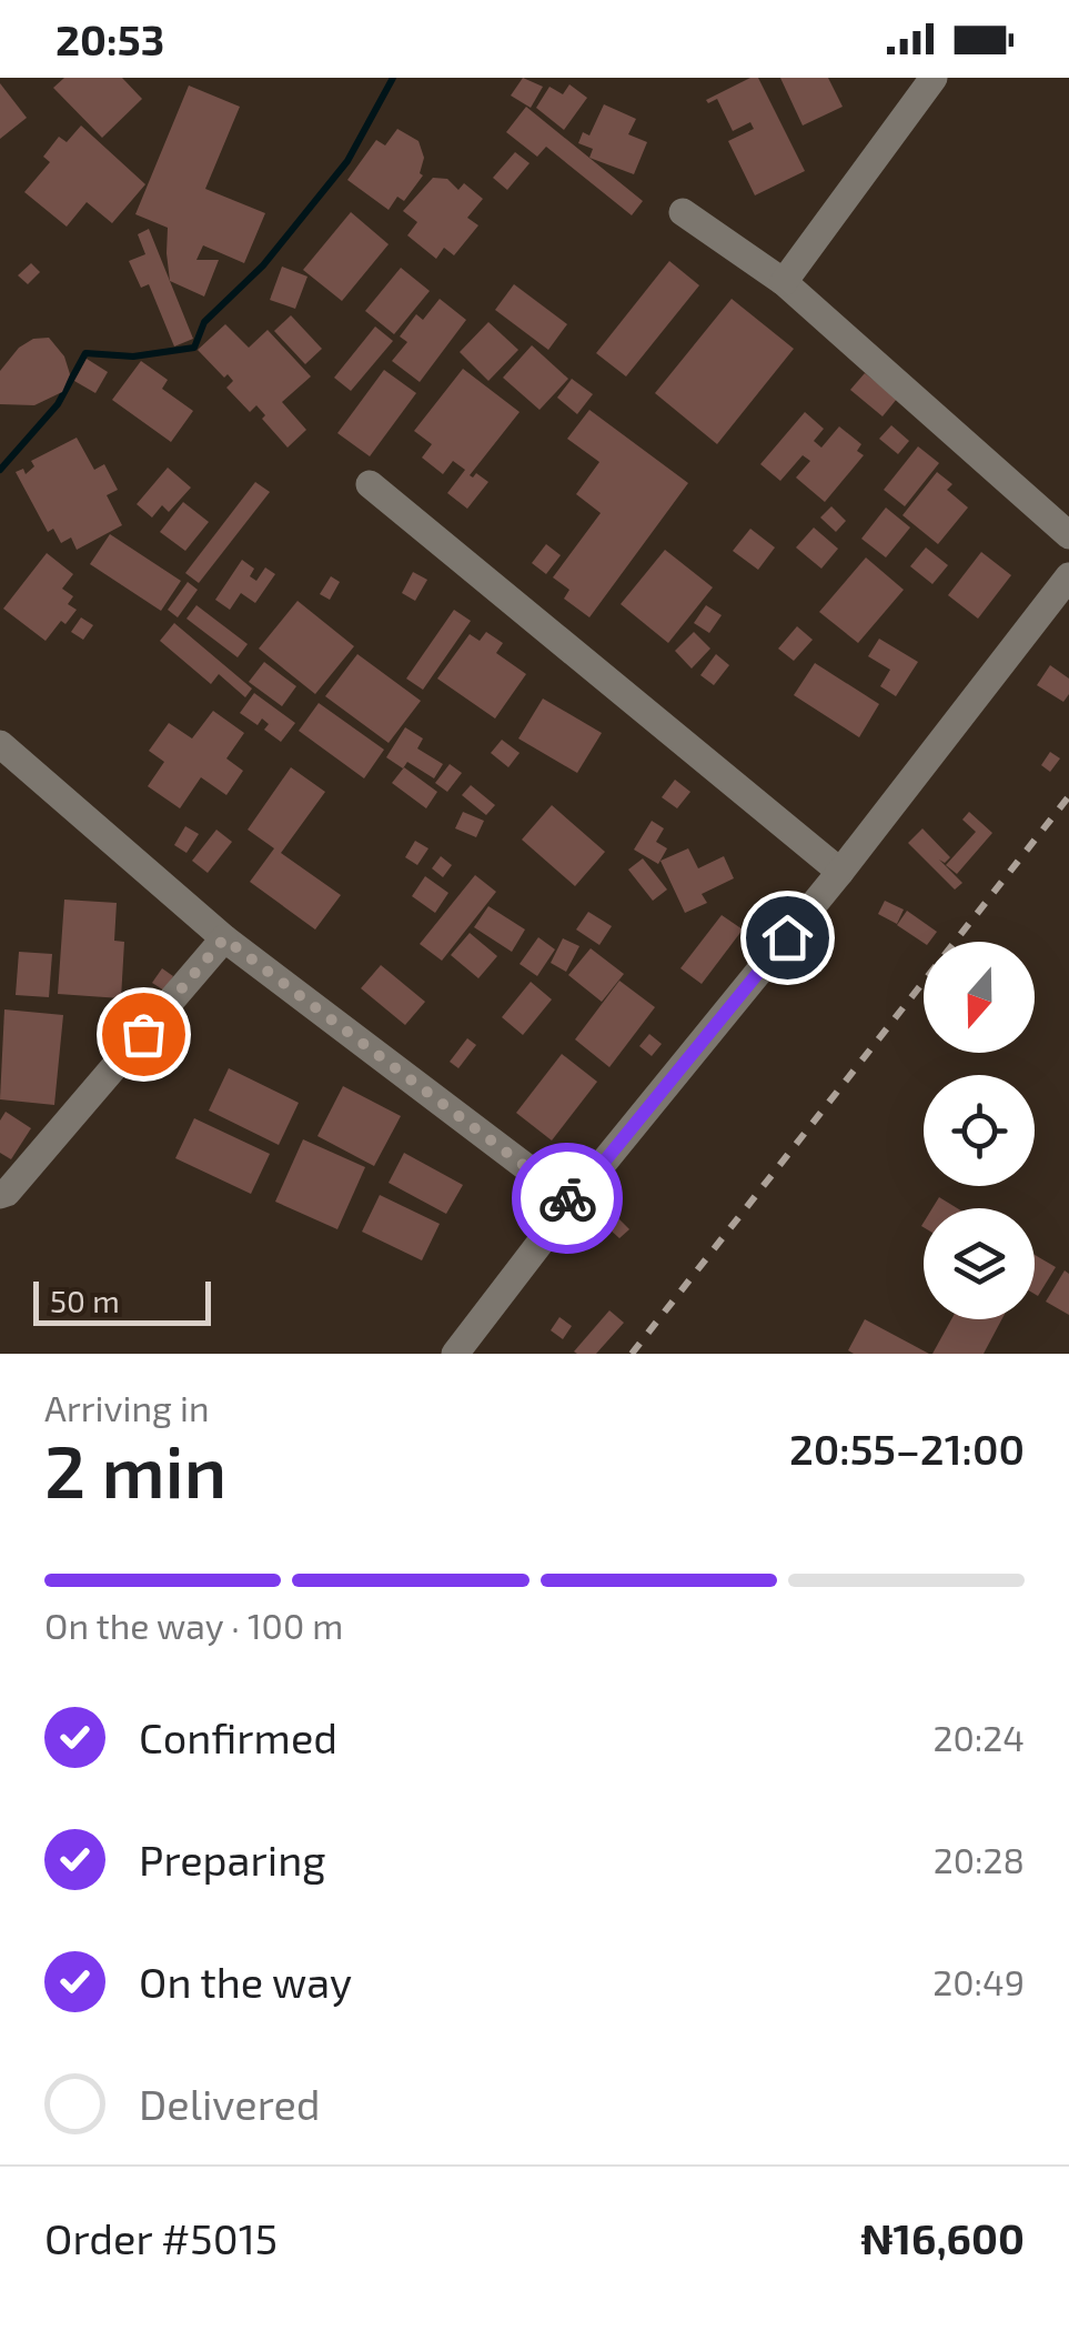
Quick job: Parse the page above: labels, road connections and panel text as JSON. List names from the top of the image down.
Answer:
{
  "scale_bar": "50 m",
  "north": "bottom",
  "page": {
    "status": "20:53",
    "scale": "50 m",
    "heading": ["2 min", "Arriving in", "20:55–21:00"],
    "panel": ["Order #5015", "₦16,600"],
    "bar": "On the way · 100 m",
    "list": [
      ["Confirmed", "20:24"],
      ["Preparing", "20:28"],
      ["On the way", "20:49"],
      "Delivered"
    ]
  }
}
